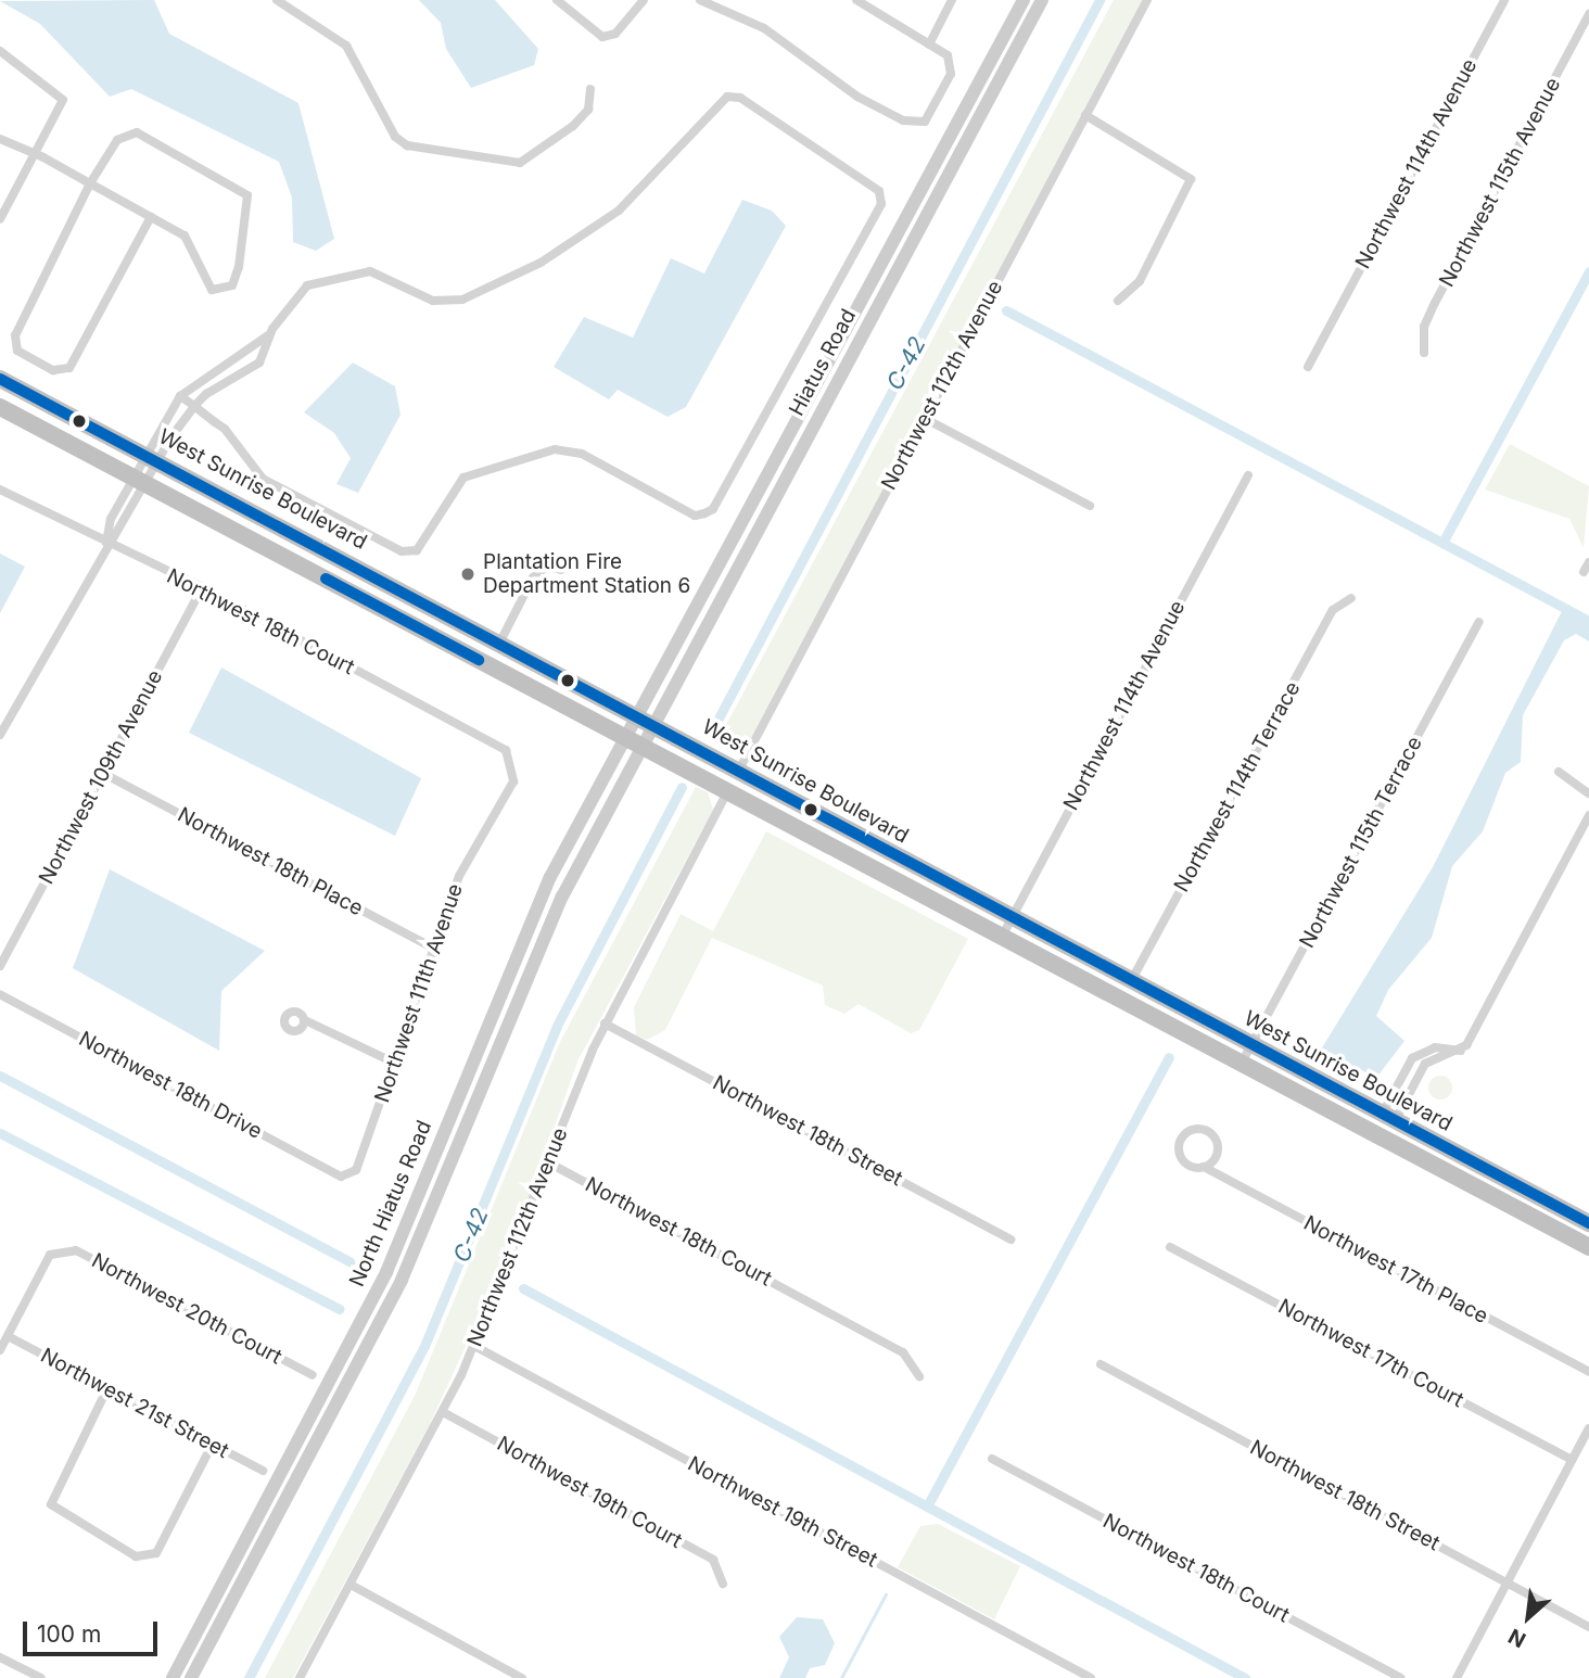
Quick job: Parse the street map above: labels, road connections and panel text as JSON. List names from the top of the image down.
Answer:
{
  "streets": {
    "highway": ["West Sunrise Boulevard"],
    "main road": ["Hiatus Road", "North Hiatus Road"],
    "street": [
      "Northwest 114th Avenue",
      "Northwest 115th Avenue",
      "Northwest 112th Avenue",
      "Northwest 18th Court",
      "Northwest 109th Avenue",
      "Northwest 114th Terrace",
      "Northwest 115th Terrace",
      "Northwest 18th Place",
      "Northwest 111th Avenue",
      "Northwest 18th Drive",
      "Northwest 18th Street",
      "Northwest 17th Place",
      "Northwest 20th Court",
      "Northwest 17th Court",
      "Northwest 21st Street",
      "Northwest 19th Court",
      "Northwest 19th Street"
    ]
  },
  "crossings": [
    ["Northwest 114th Avenue", "West Sunrise Boulevard"],
    ["Hiatus Road", "West Sunrise Boulevard"],
    ["Hiatus Road", "North Hiatus Road"],
    ["Northwest 112th Avenue", "West Sunrise Boulevard"],
    ["Northwest 112th Avenue", "Northwest 18th Court"],
    ["Northwest 112th Avenue", "Northwest 18th Street"],
    ["Northwest 112th Avenue", "Northwest 19th Court"],
    ["Northwest 112th Avenue", "Northwest 19th Street"],
    ["West Sunrise Boulevard", "Northwest 114th Terrace"],
    ["West Sunrise Boulevard", "Northwest 115th Terrace"],
    ["West Sunrise Boulevard", "North Hiatus Road"],
    ["Northwest 18th Court", "Northwest 109th Avenue"],
    ["Northwest 18th Court", "Northwest 111th Avenue"],
    ["Northwest 109th Avenue", "Northwest 18th Place"],
    ["Northwest 18th Place", "Northwest 111th Avenue"],
    ["Northwest 111th Avenue", "Northwest 18th Drive"],
    ["Northwest 20th Court", "Northwest 21st Street"]
  ],
  "water": ["C-42"],
  "places": ["Plantation Fire Department Station 6"],
  "scale_bar": "100 m",
  "north": "bottom left"
}
